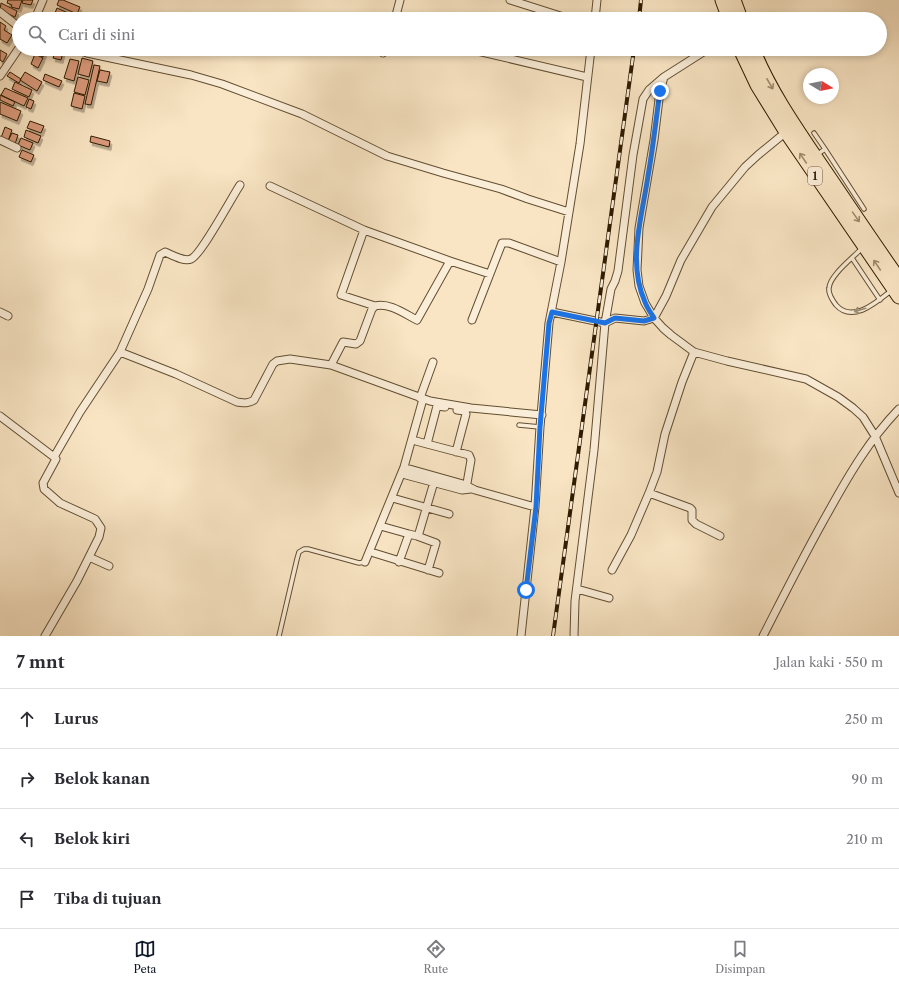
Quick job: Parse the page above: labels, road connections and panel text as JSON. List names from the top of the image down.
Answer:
{
  "streets": {
    "highway": ["1"]
  },
  "north": "right",
  "page": {
    "search": "Cari di sini",
    "heading": ["7 mnt", "Jalan kaki · 550 m"],
    "list": [
      ["Lurus", "250 m"],
      ["Belok kanan", "90 m"],
      ["Belok kiri", "210 m"],
      "Tiba di tujuan"
    ],
    "nav": ["Peta", "Rute", "Disimpan"]
  }
}
